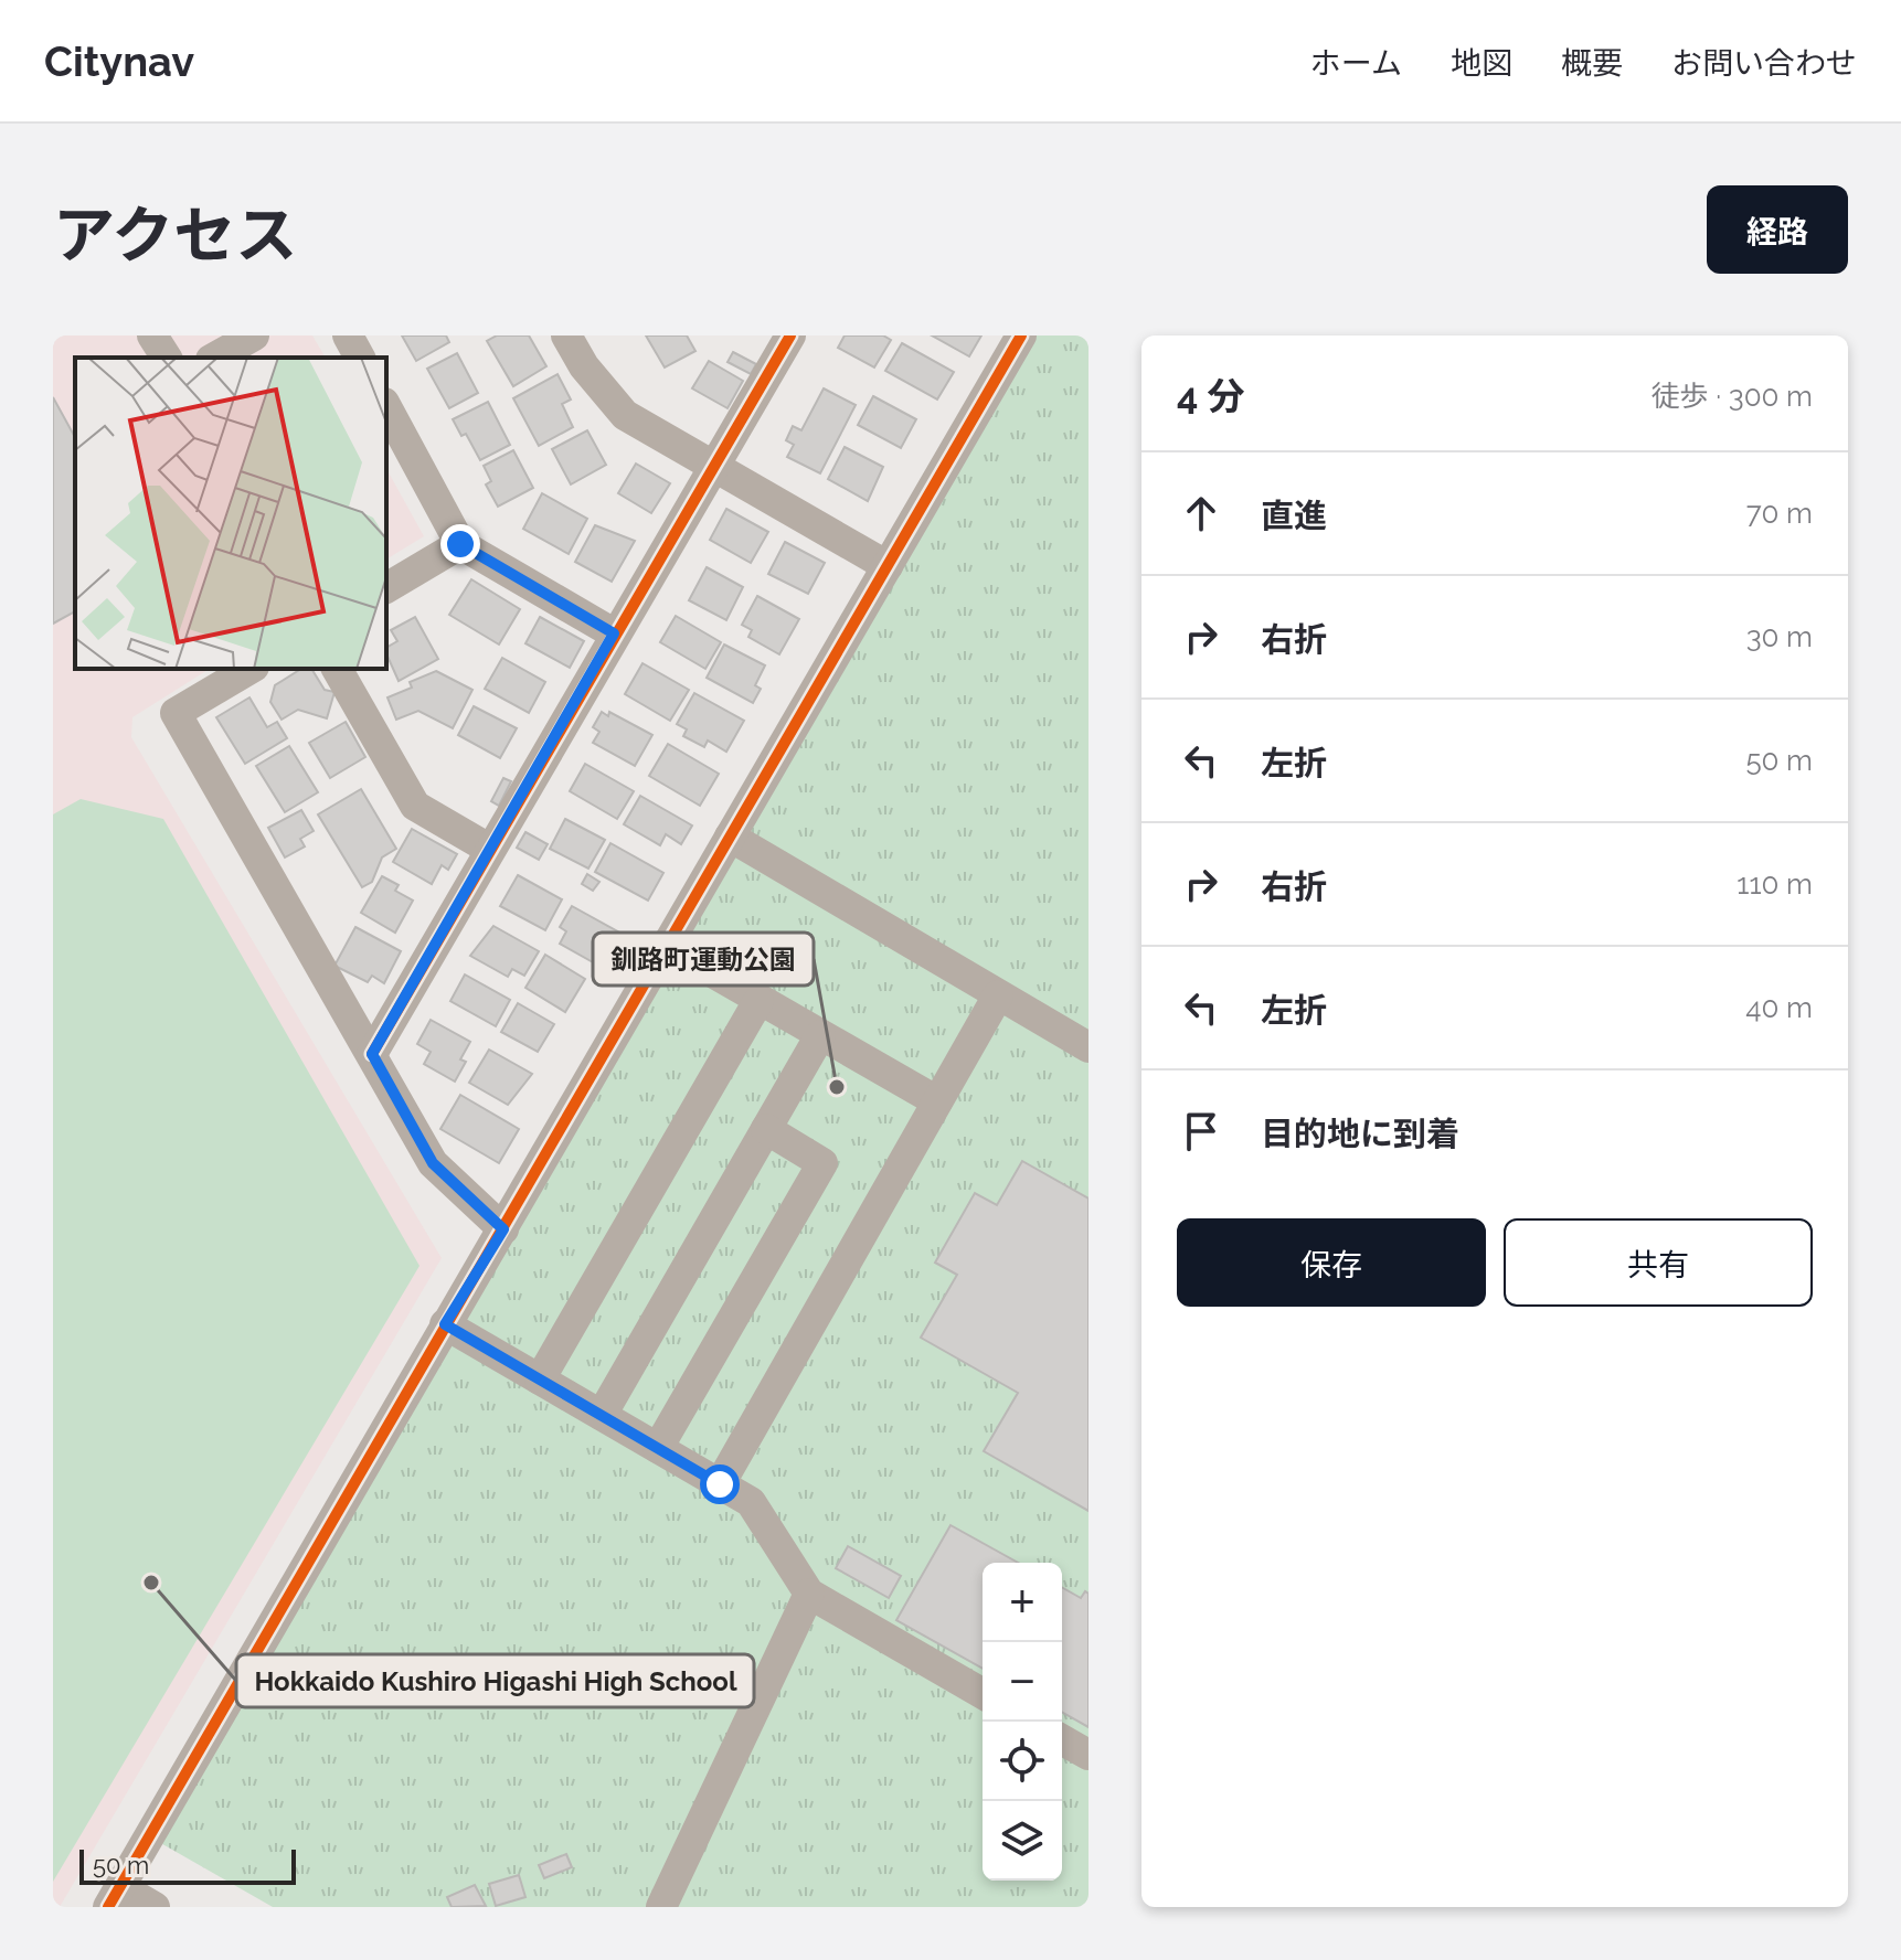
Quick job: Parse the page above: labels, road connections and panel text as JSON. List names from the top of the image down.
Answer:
{
  "places": ["釧路町運動公園", "Hokkaido Kushiro Higashi High School"],
  "scale_bar": "50 m",
  "page": {
    "header": "Citynav",
    "nav": [
      "ホーム",
      "地図",
      "概要",
      "お問い合わせ"
    ],
    "title": "アクセス",
    "buttons": [
      "経路",
      ["保存", "共有"]
    ],
    "heading": ["4 分", "徒歩 · 300 m"],
    "list": [
      ["直進", "70 m"],
      ["右折", "30 m"],
      ["左折", "50 m"],
      ["右折", "110 m"],
      ["左折", "40 m"],
      "目的地に到着"
    ],
    "map_buttons": ["+", "−"],
    "scale": "50 m"
  }
}
